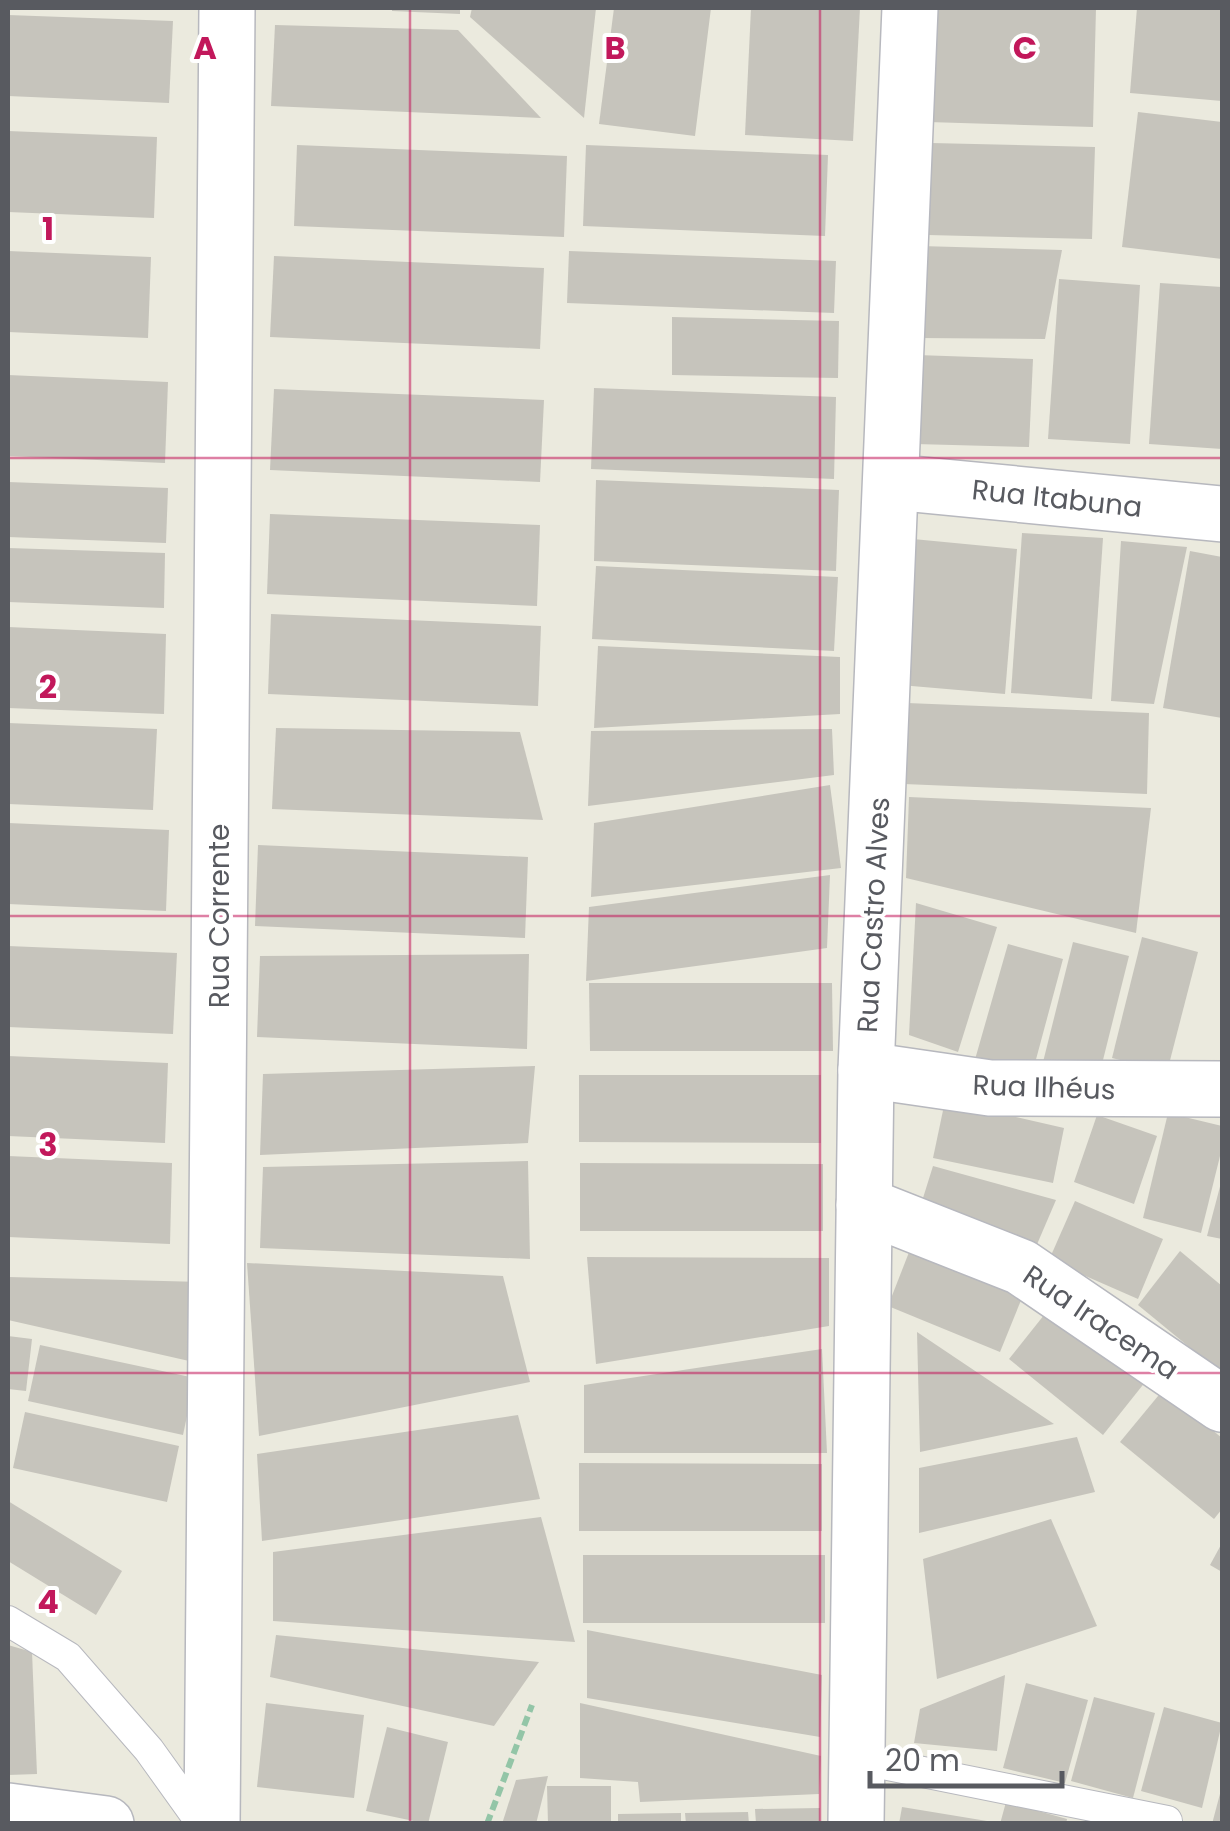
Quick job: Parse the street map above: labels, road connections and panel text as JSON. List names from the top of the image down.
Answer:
{
  "streets": {
    "street": [
      "Rua Itabuna",
      "Rua Castro Alves",
      "Rua Corrente",
      "Rua Ilhéus",
      "Rua Iracema"
    ]
  },
  "crossings": [
    ["Rua Itabuna", "Rua Castro Alves"],
    ["Rua Castro Alves", "Rua Ilhéus"],
    ["Rua Castro Alves", "Rua Iracema"]
  ],
  "scale_bar": "20 m",
  "grid": {
    "columns": ["A", "B", "C"],
    "rows": [
      "1",
      "2",
      "3",
      "4"
    ]
  }
}
